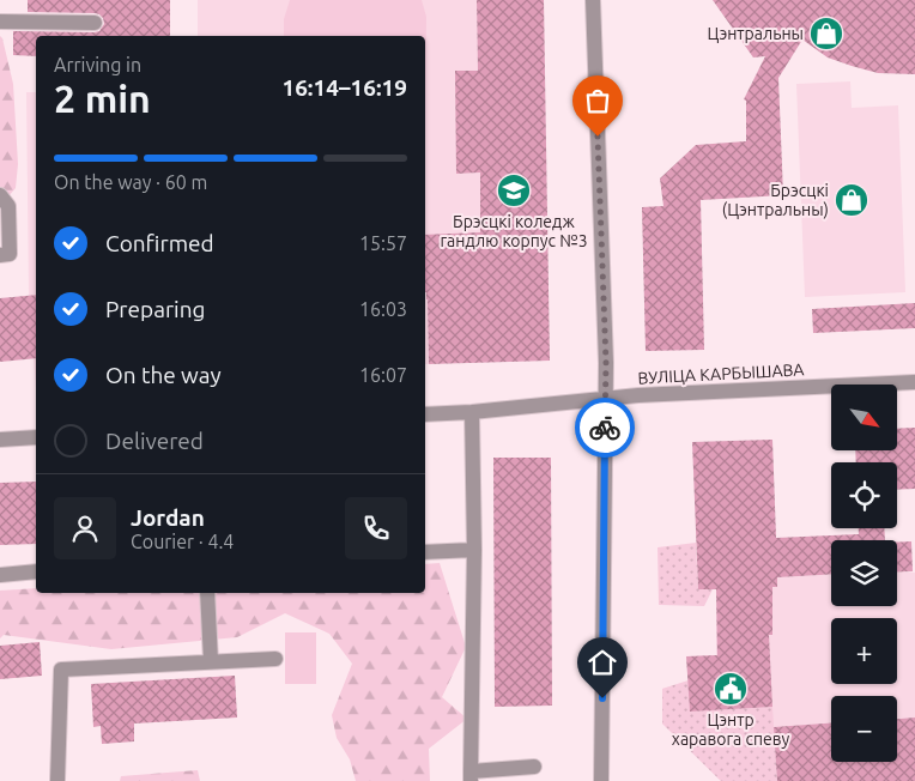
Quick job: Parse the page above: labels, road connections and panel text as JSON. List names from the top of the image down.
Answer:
{
  "streets": {
    "street": ["ВУЛІЦА КАРБЫШАВА"]
  },
  "places": {
    "shop": ["Цэнтральны", "Брэсцкі (Цэнтральны)"],
    "school or university": ["Брэсцкі коледж гандлю корпус №3"],
    "public building": ["Цэнтр харавога спеву"]
  },
  "north": "bottom right",
  "page": {
    "heading": ["2 min", "Arriving in", "16:14–16:19"],
    "panel": ["Jordan", "Courier · 4.4"],
    "bar": "On the way · 60 m",
    "list": [
      ["Confirmed", "15:57"],
      ["Preparing", "16:03"],
      ["On the way", "16:07"],
      "Delivered"
    ],
    "map_buttons": ["+", "−"]
  }
}
